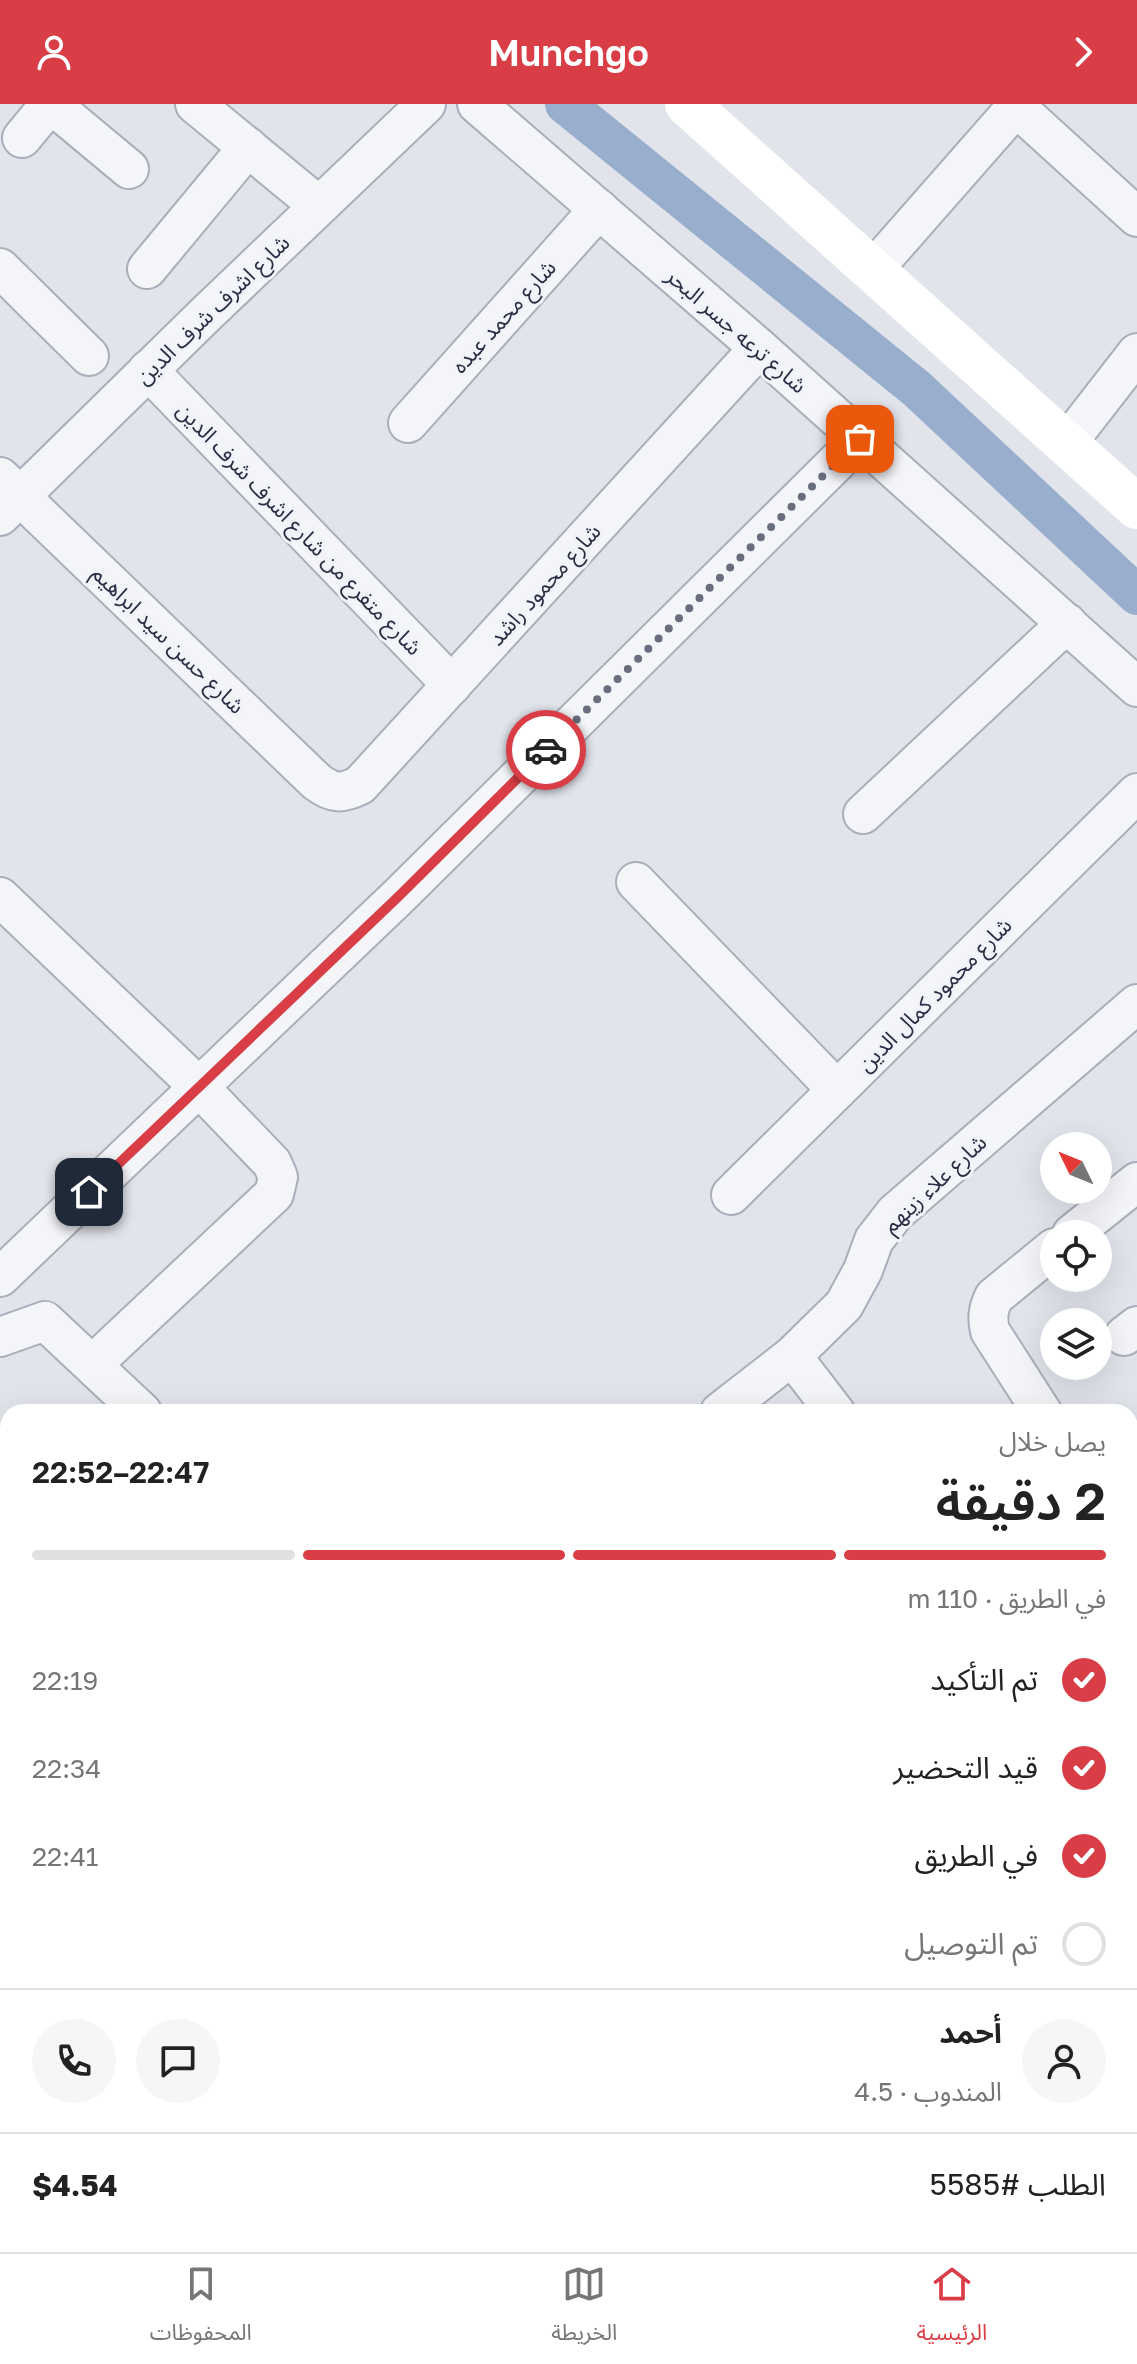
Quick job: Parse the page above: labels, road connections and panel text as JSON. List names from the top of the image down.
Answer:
{
  "streets": {
    "street": [
      "شارع اشرف شرف الدين",
      "شارع محمد عبده",
      "شارع ترعه جسر البحر",
      "شارع متفرع من شارع اشرف شرف الدين",
      "شارع محمود راشد",
      "شارع حسن سيد ابراهيم",
      "شارع محمود كمال الدين",
      "شارع علاء زينهم"
    ]
  },
  "crossings": [
    ["شارع اشرف شرف الدين", "شارع متفرع من شارع اشرف شرف الدين"],
    ["شارع اشرف شرف الدين", "شارع حسن سيد ابراهيم"],
    ["شارع محمد عبده", "شارع ترعه جسر البحر"],
    ["شارع ترعه جسر البحر", "شارع محمود راشد"],
    ["شارع متفرع من شارع اشرف شرف الدين", "شارع محمود راشد"],
    ["شارع محمود راشد", "شارع حسن سيد ابراهيم"]
  ],
  "north": "top left",
  "page": {
    "header": "Munchgo",
    "heading": ["2 دقيقة", "يصل خلال", "22:47–22:52"],
    "panel": [
      "أحمد",
      "المندوب · 4.5",
      "الطلب #5585",
      "$4.54"
    ],
    "bar": "في الطريق · 110 m",
    "list": [
      ["تم التأكيد", "22:19"],
      ["قيد التحضير", "22:34"],
      ["في الطريق", "22:41"],
      "تم التوصيل"
    ],
    "tabs": ["الرئيسية", "الخريطة", "المحفوظات"]
  }
}
